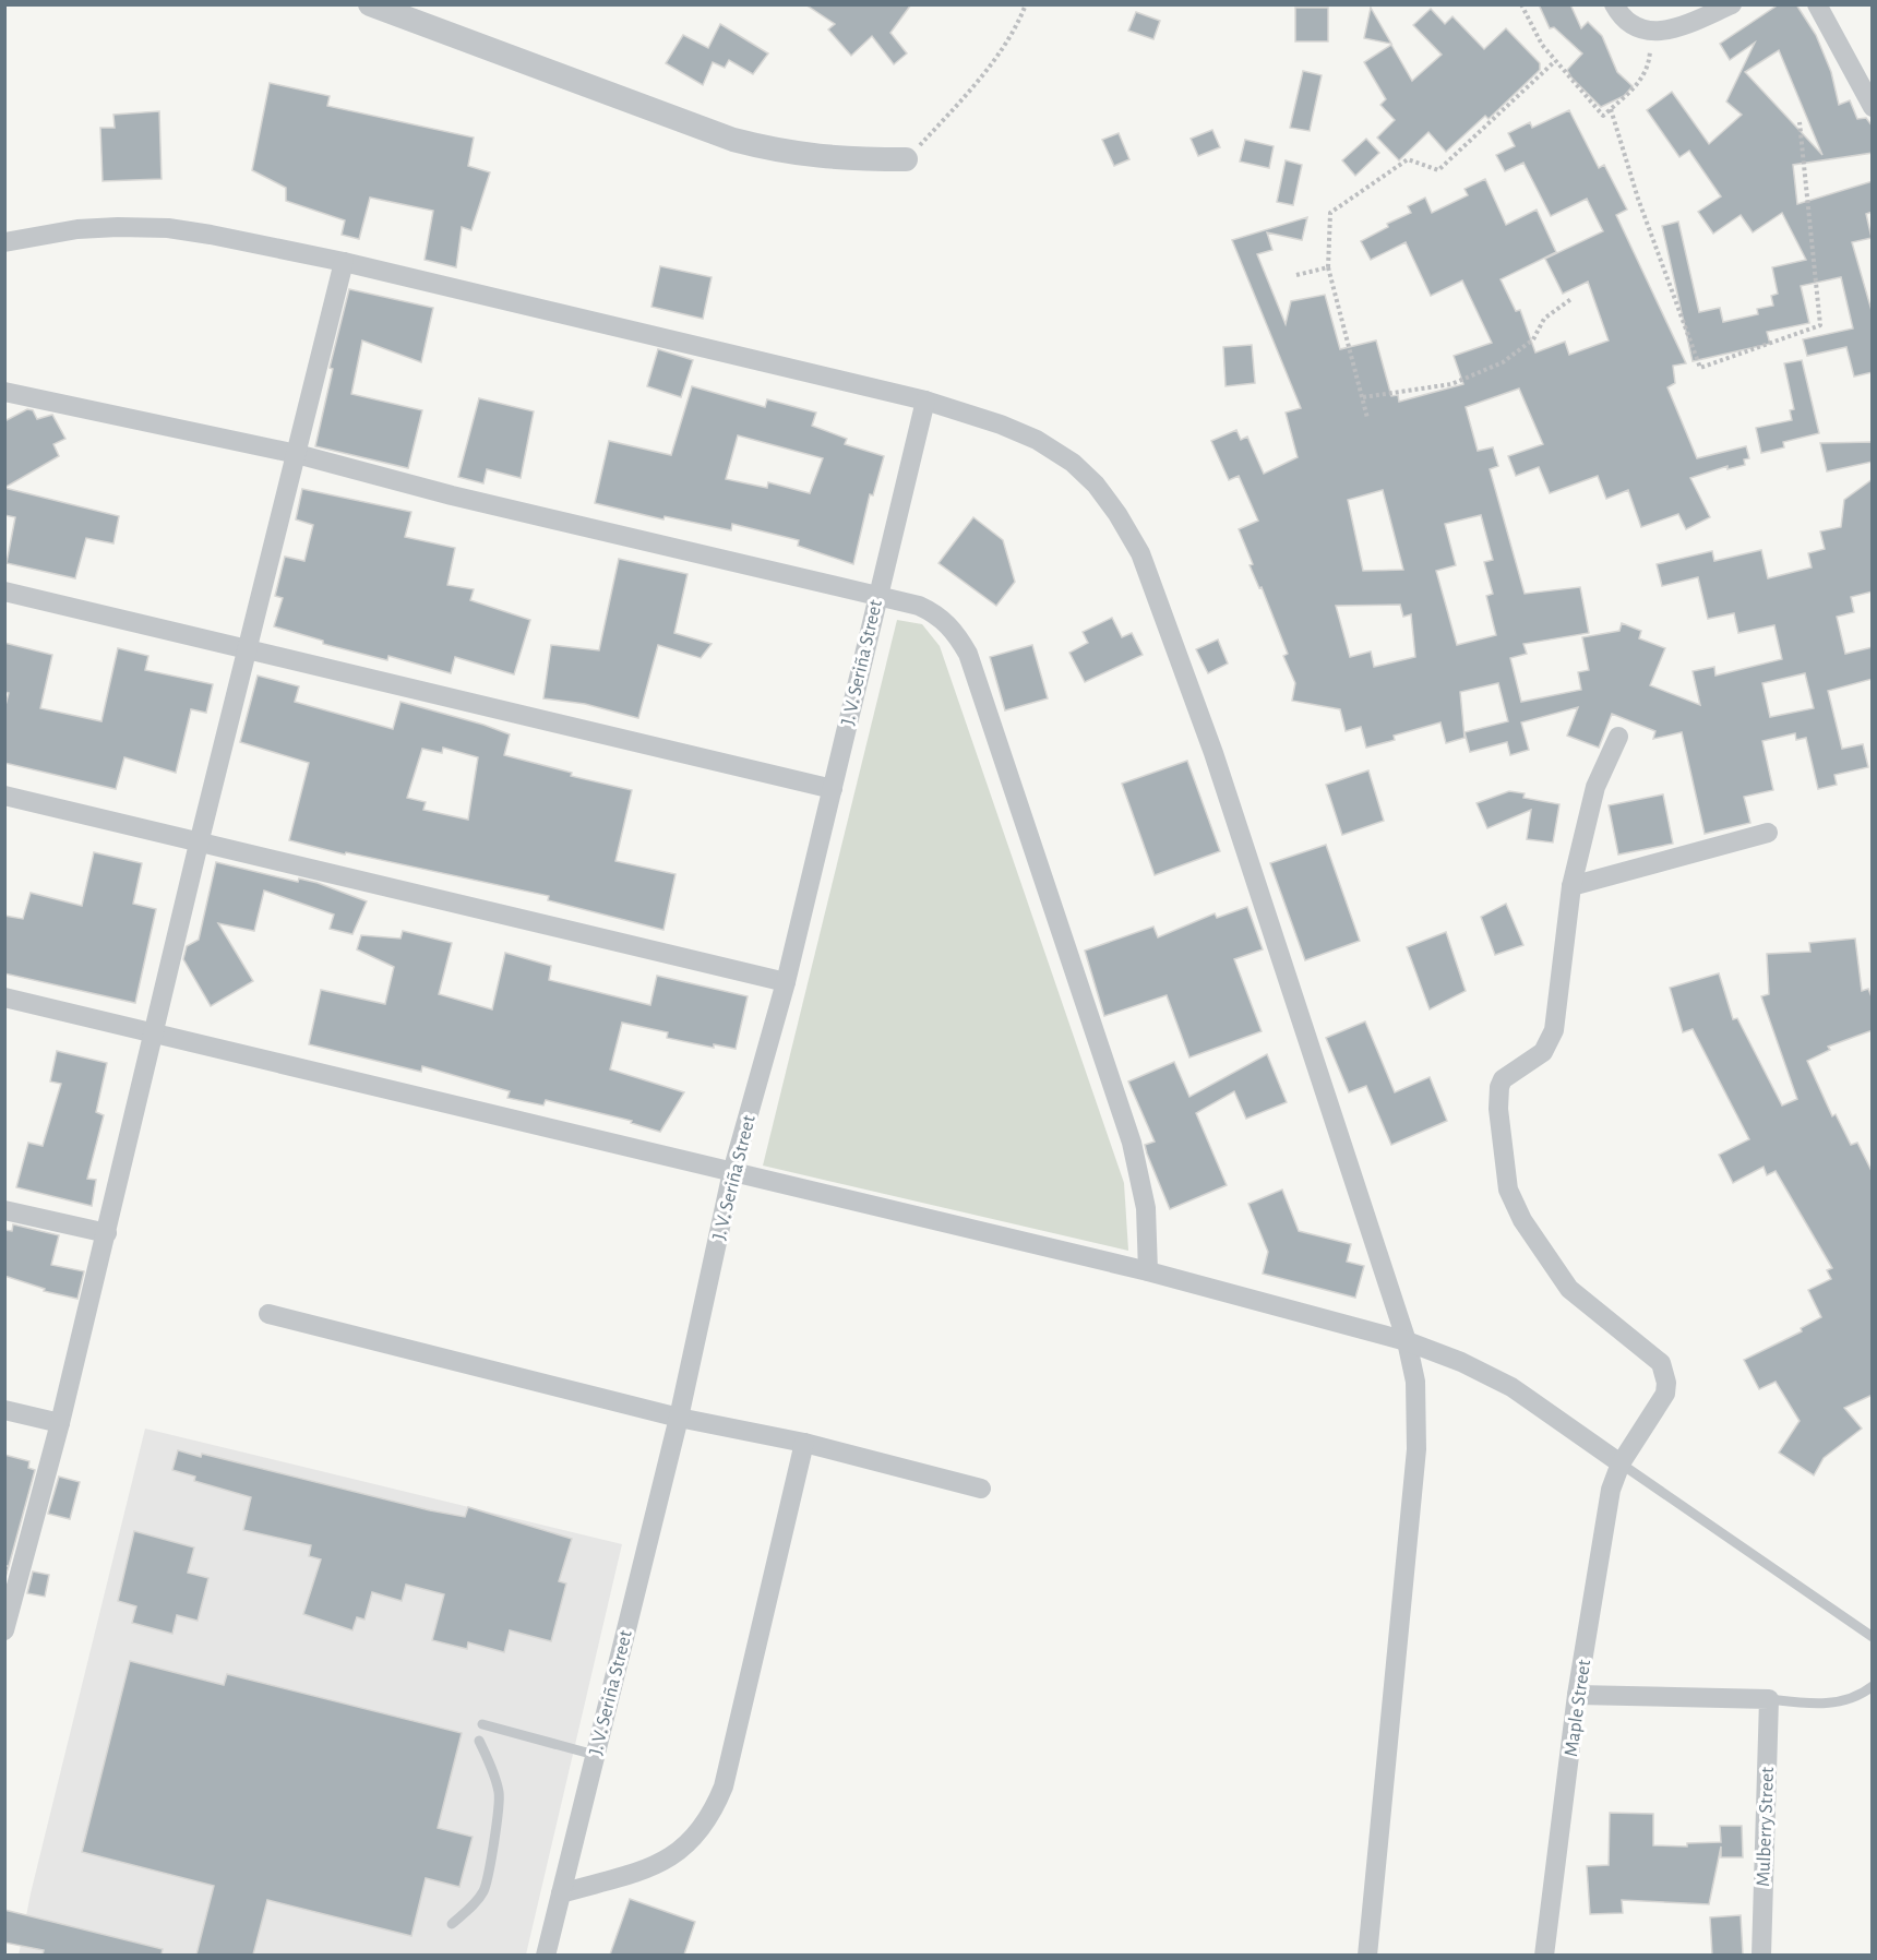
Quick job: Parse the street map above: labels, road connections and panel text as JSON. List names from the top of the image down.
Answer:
{
  "streets": {
    "street": ["J. V. Seriña Street", "Maple Street", "Mulberry Street"]
  }
}
